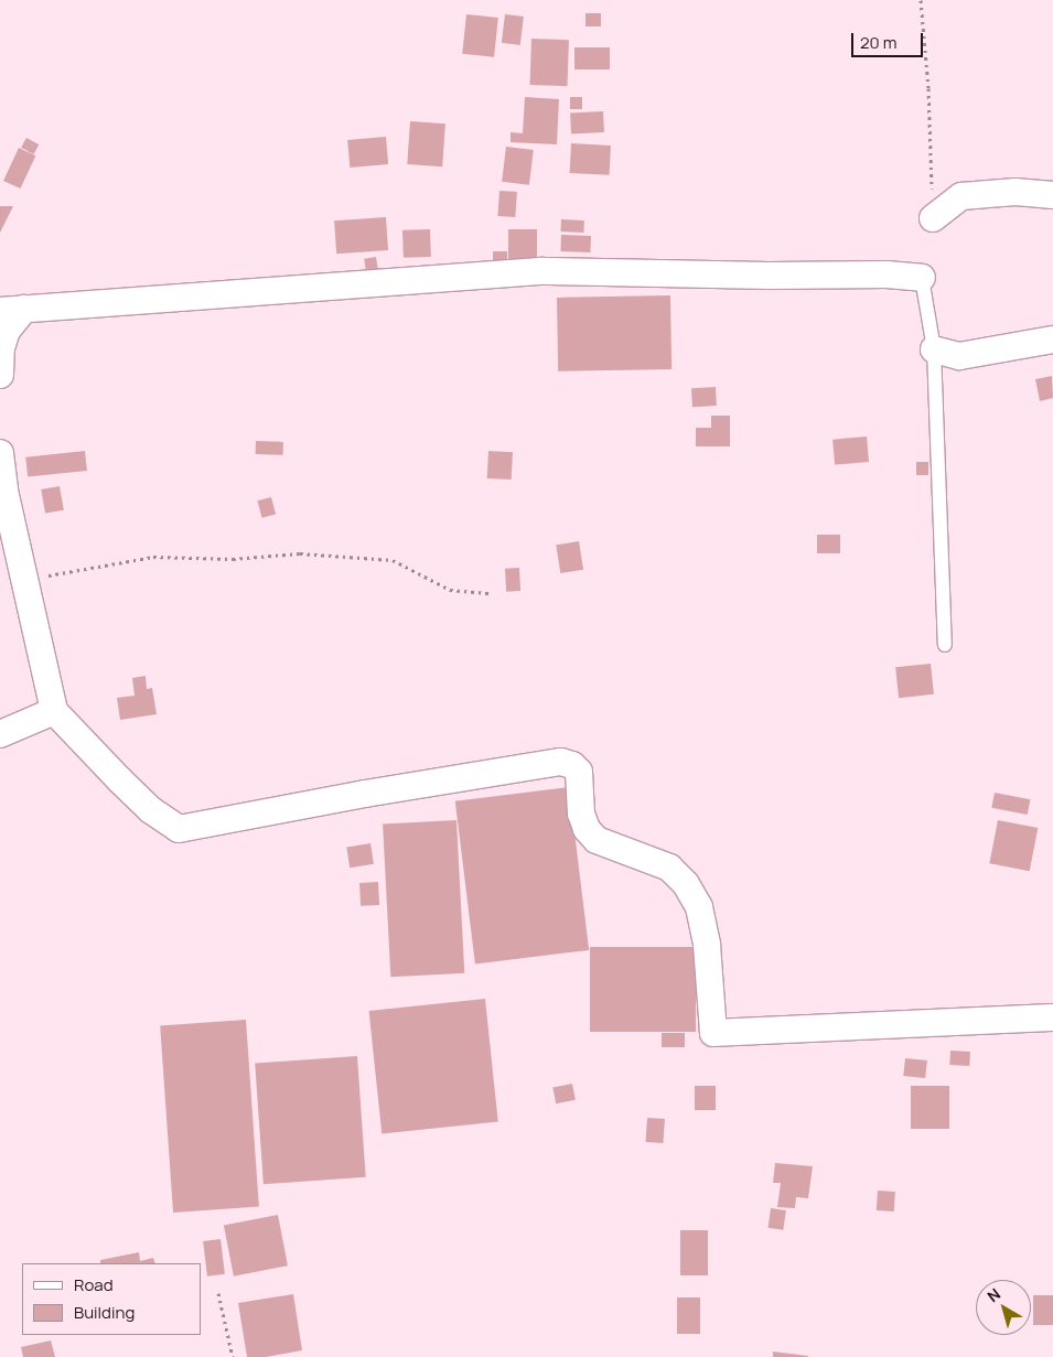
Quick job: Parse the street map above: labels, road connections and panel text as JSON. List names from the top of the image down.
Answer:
{
  "legend": ["Road", "Building"],
  "scale_bar": "20 m",
  "north": "top left"
}
